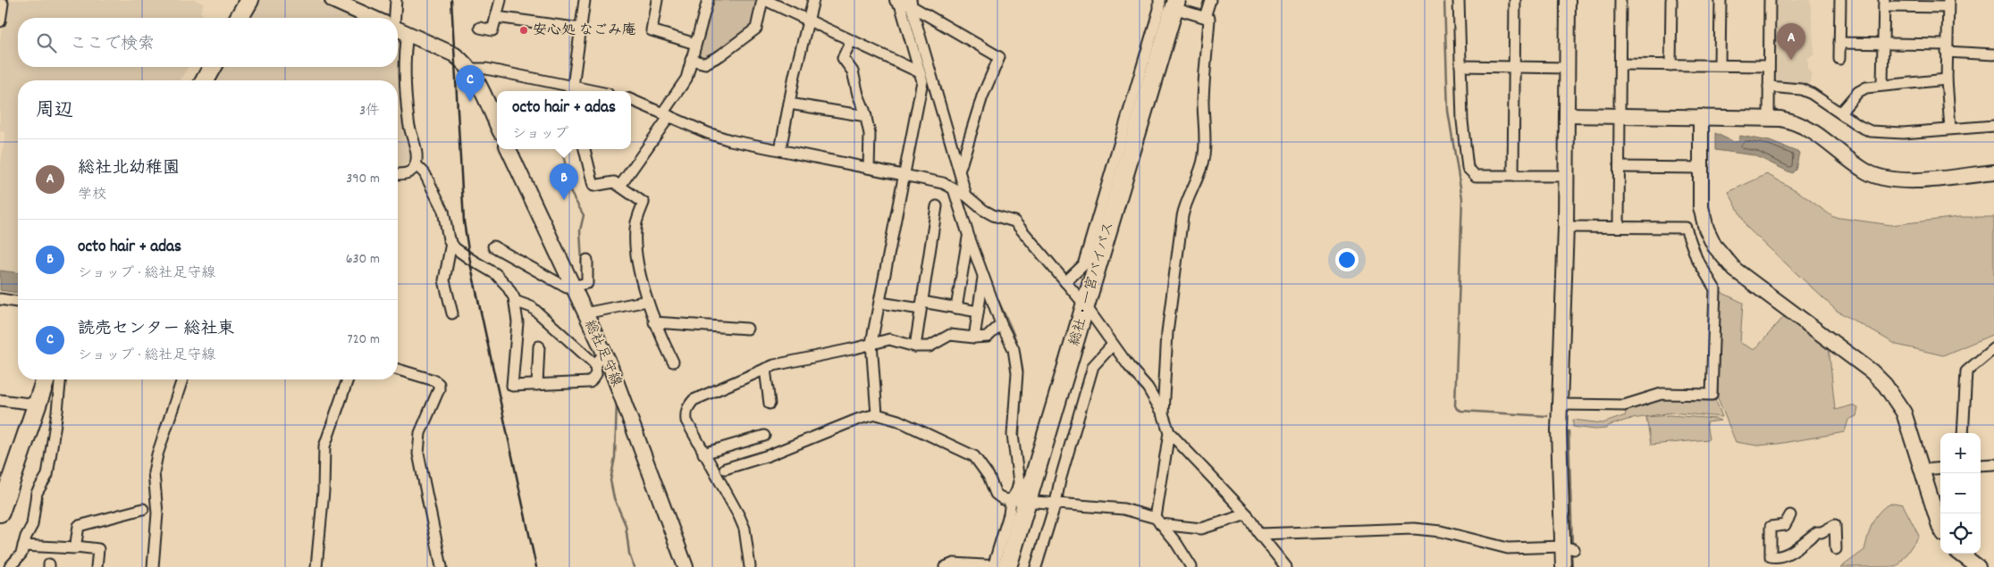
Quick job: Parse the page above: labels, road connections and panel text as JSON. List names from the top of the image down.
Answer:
{
  "streets": {
    "highway": ["総社・一宮バイパス"],
    "street": ["総社足守線"]
  },
  "places": ["安心処 なごみ庵"],
  "page": {
    "search": "ここで検索",
    "pins": ["A", "C", "B"],
    "heading": ["周辺", "3件"],
    "popup": ["octo hair + adas", "ショップ"],
    "list": [
      {
        "mark": "A",
        "name": "総社北幼稚園",
        "note": "学校",
        "value": "390 m"
      },
      {
        "mark": "B",
        "name": "octo hair + adas",
        "note": "ショップ · 総社足守線",
        "value": "630 m"
      },
      {
        "mark": "C",
        "name": "読売センター 総社東",
        "note": "ショップ · 総社足守線",
        "value": "720 m"
      }
    ],
    "map_buttons": ["+", "−"]
  }
}
